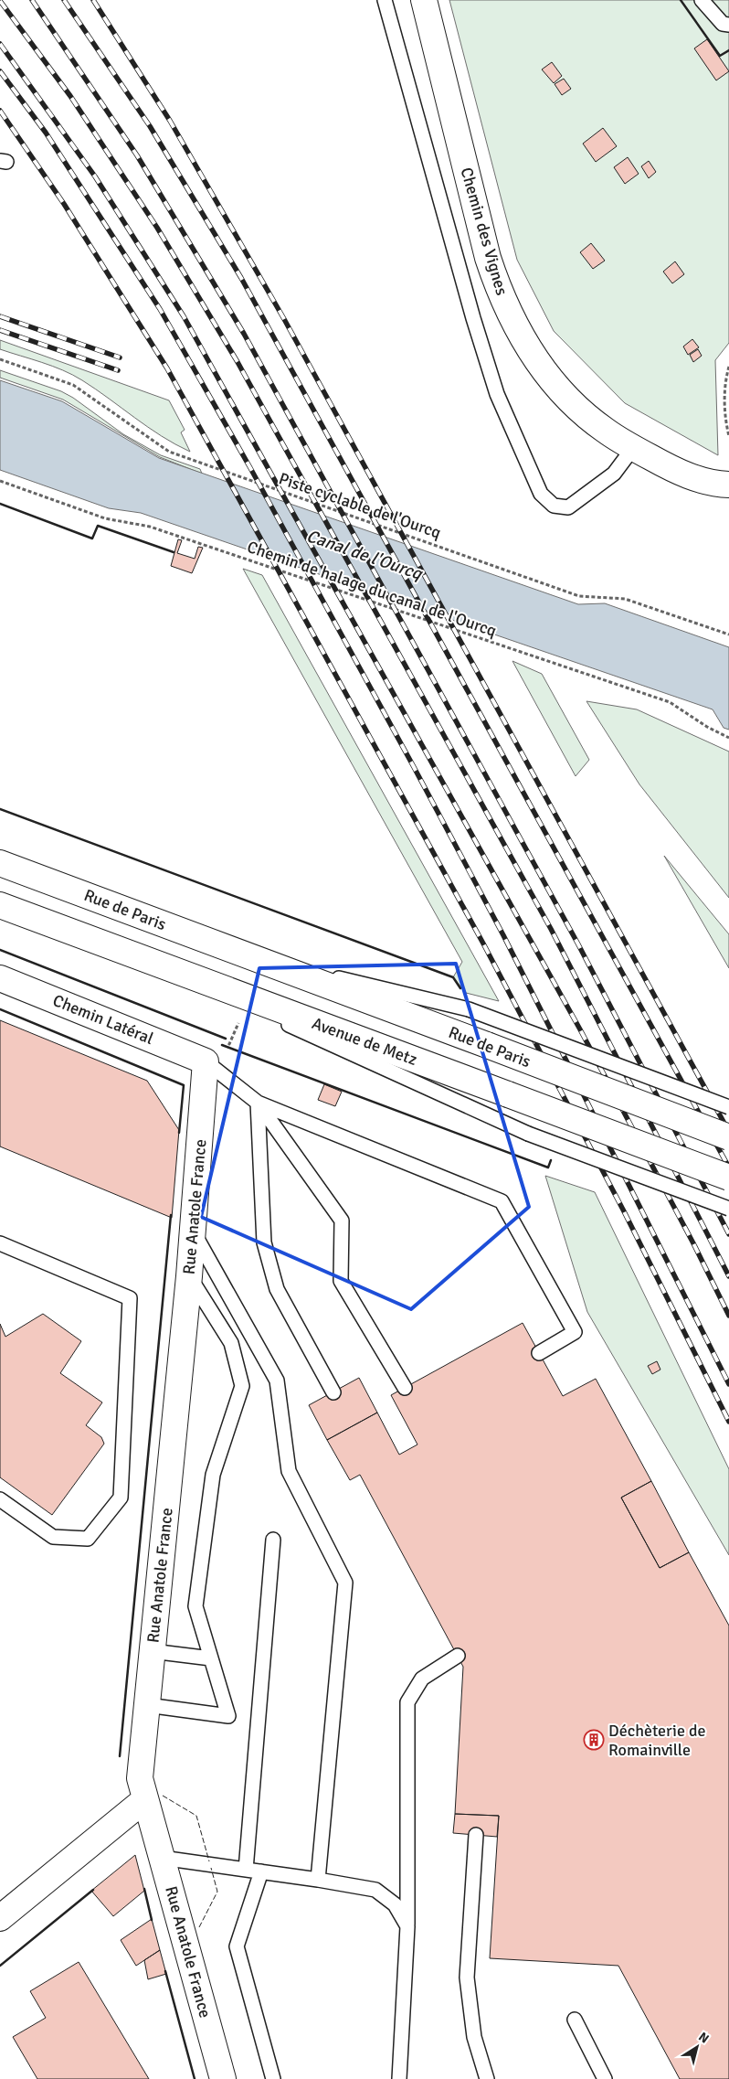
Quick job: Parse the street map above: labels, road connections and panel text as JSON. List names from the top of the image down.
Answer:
{
  "streets": {
    "street": [
      "Chemin des Vignes",
      "Rue de Paris",
      "Chemin Latéral",
      "Avenue de Metz",
      "Rue Anatole France"
    ],
    "path": ["Piste cyclable de l'Ourcq", "Chemin de halage du canal de l'Ourcq"]
  },
  "crossings": [
    ["Chemin Latéral", "Rue Anatole France"]
  ],
  "water": ["Canal de l'Ourcq"],
  "places": {
    "building": ["Déchèterie de Romainville"]
  },
  "north": "top right"
}
